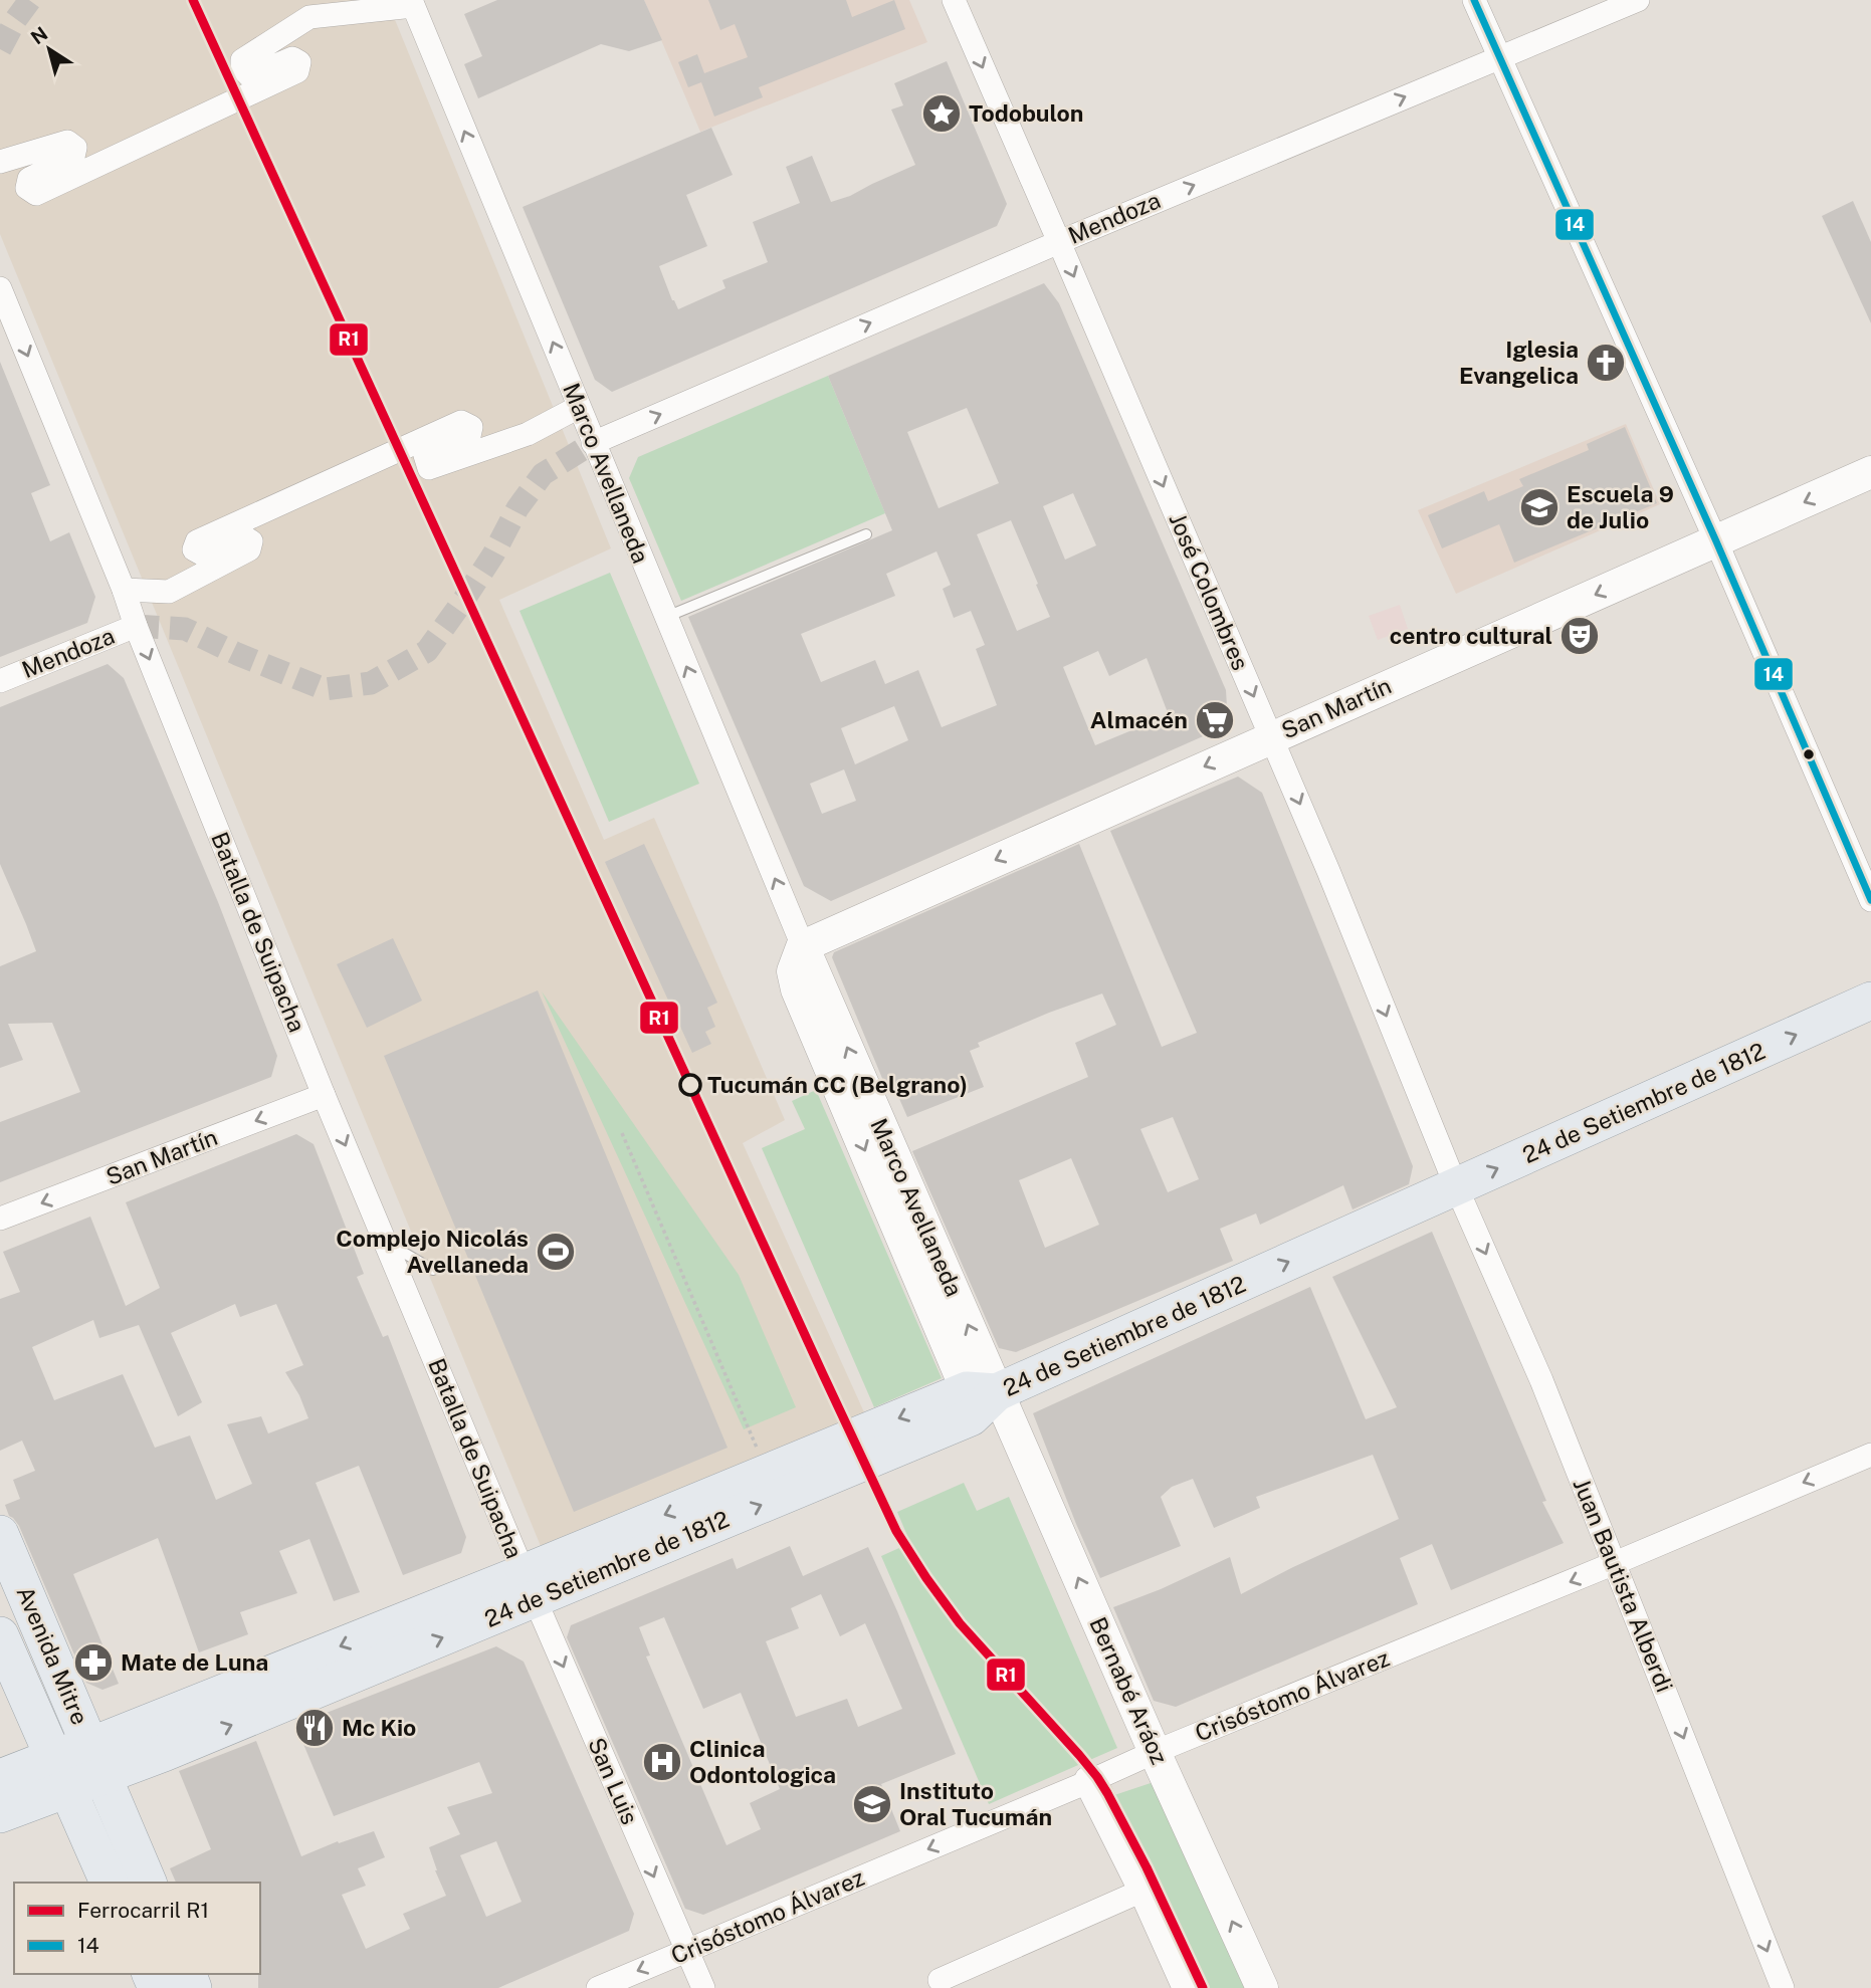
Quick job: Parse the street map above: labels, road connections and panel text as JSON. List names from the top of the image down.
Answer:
{
  "streets": {
    "main road": ["24 de Setiembre de 1812", "Avenida Mitre"],
    "street": [
      "Mendoza",
      "Marco Avellaneda",
      "José Colombres",
      "San Martín",
      "Batalla de Suipacha",
      "Juan Bautista Alberdi",
      "Bernabé Aráoz",
      "Crisóstomo Álvarez",
      "San Luis"
    ]
  },
  "crossings": [
    ["Mendoza", "Marco Avellaneda"],
    ["Mendoza", "José Colombres"],
    ["Mendoza", "Batalla de Suipacha"],
    ["Marco Avellaneda", "San Martín"],
    ["Marco Avellaneda", "24 de Setiembre de 1812"],
    ["Marco Avellaneda", "Bernabé Aráoz"],
    ["José Colombres", "San Martín"],
    ["José Colombres", "24 de Setiembre de 1812"],
    ["José Colombres", "Juan Bautista Alberdi"],
    ["San Martín", "Batalla de Suipacha"],
    ["Batalla de Suipacha", "24 de Setiembre de 1812"],
    ["Batalla de Suipacha", "San Luis"],
    ["24 de Setiembre de 1812", "Juan Bautista Alberdi"],
    ["24 de Setiembre de 1812", "Avenida Mitre"],
    ["24 de Setiembre de 1812", "Bernabé Aráoz"],
    ["24 de Setiembre de 1812", "San Luis"],
    ["Juan Bautista Alberdi", "Crisóstomo Álvarez"],
    ["Bernabé Aráoz", "Crisóstomo Álvarez"],
    ["Crisóstomo Álvarez", "San Luis"]
  ],
  "one_way": [
    "Mendoza",
    "Marco Avellaneda",
    "José Colombres",
    "San Martín",
    "Batalla de Suipacha",
    "24 de Setiembre de 1812",
    "Juan Bautista Alberdi",
    "Crisóstomo Álvarez",
    "San Luis"
  ],
  "places": {
    "place": ["Todobulon"],
    "church": ["Iglesia Evangelica"],
    "school or university": ["Escuela 9 de Julio", "Instituto Oral Tucumán"],
    "theatre": ["centro cultural"],
    "supermarket": ["Almacén"],
    "other": ["Tucumán CC (Belgrano)"],
    "sports": ["Complejo Nicolás Avellaneda"],
    "pharmacy": ["Mate de Luna"],
    "restaurant": ["Mc Kio"],
    "hospital": ["Clinica Odontologica"]
  },
  "lines": ["rail line R1", "transit line 14"],
  "legend": ["Ferrocarril R1", "14"],
  "north": "top left"
}
